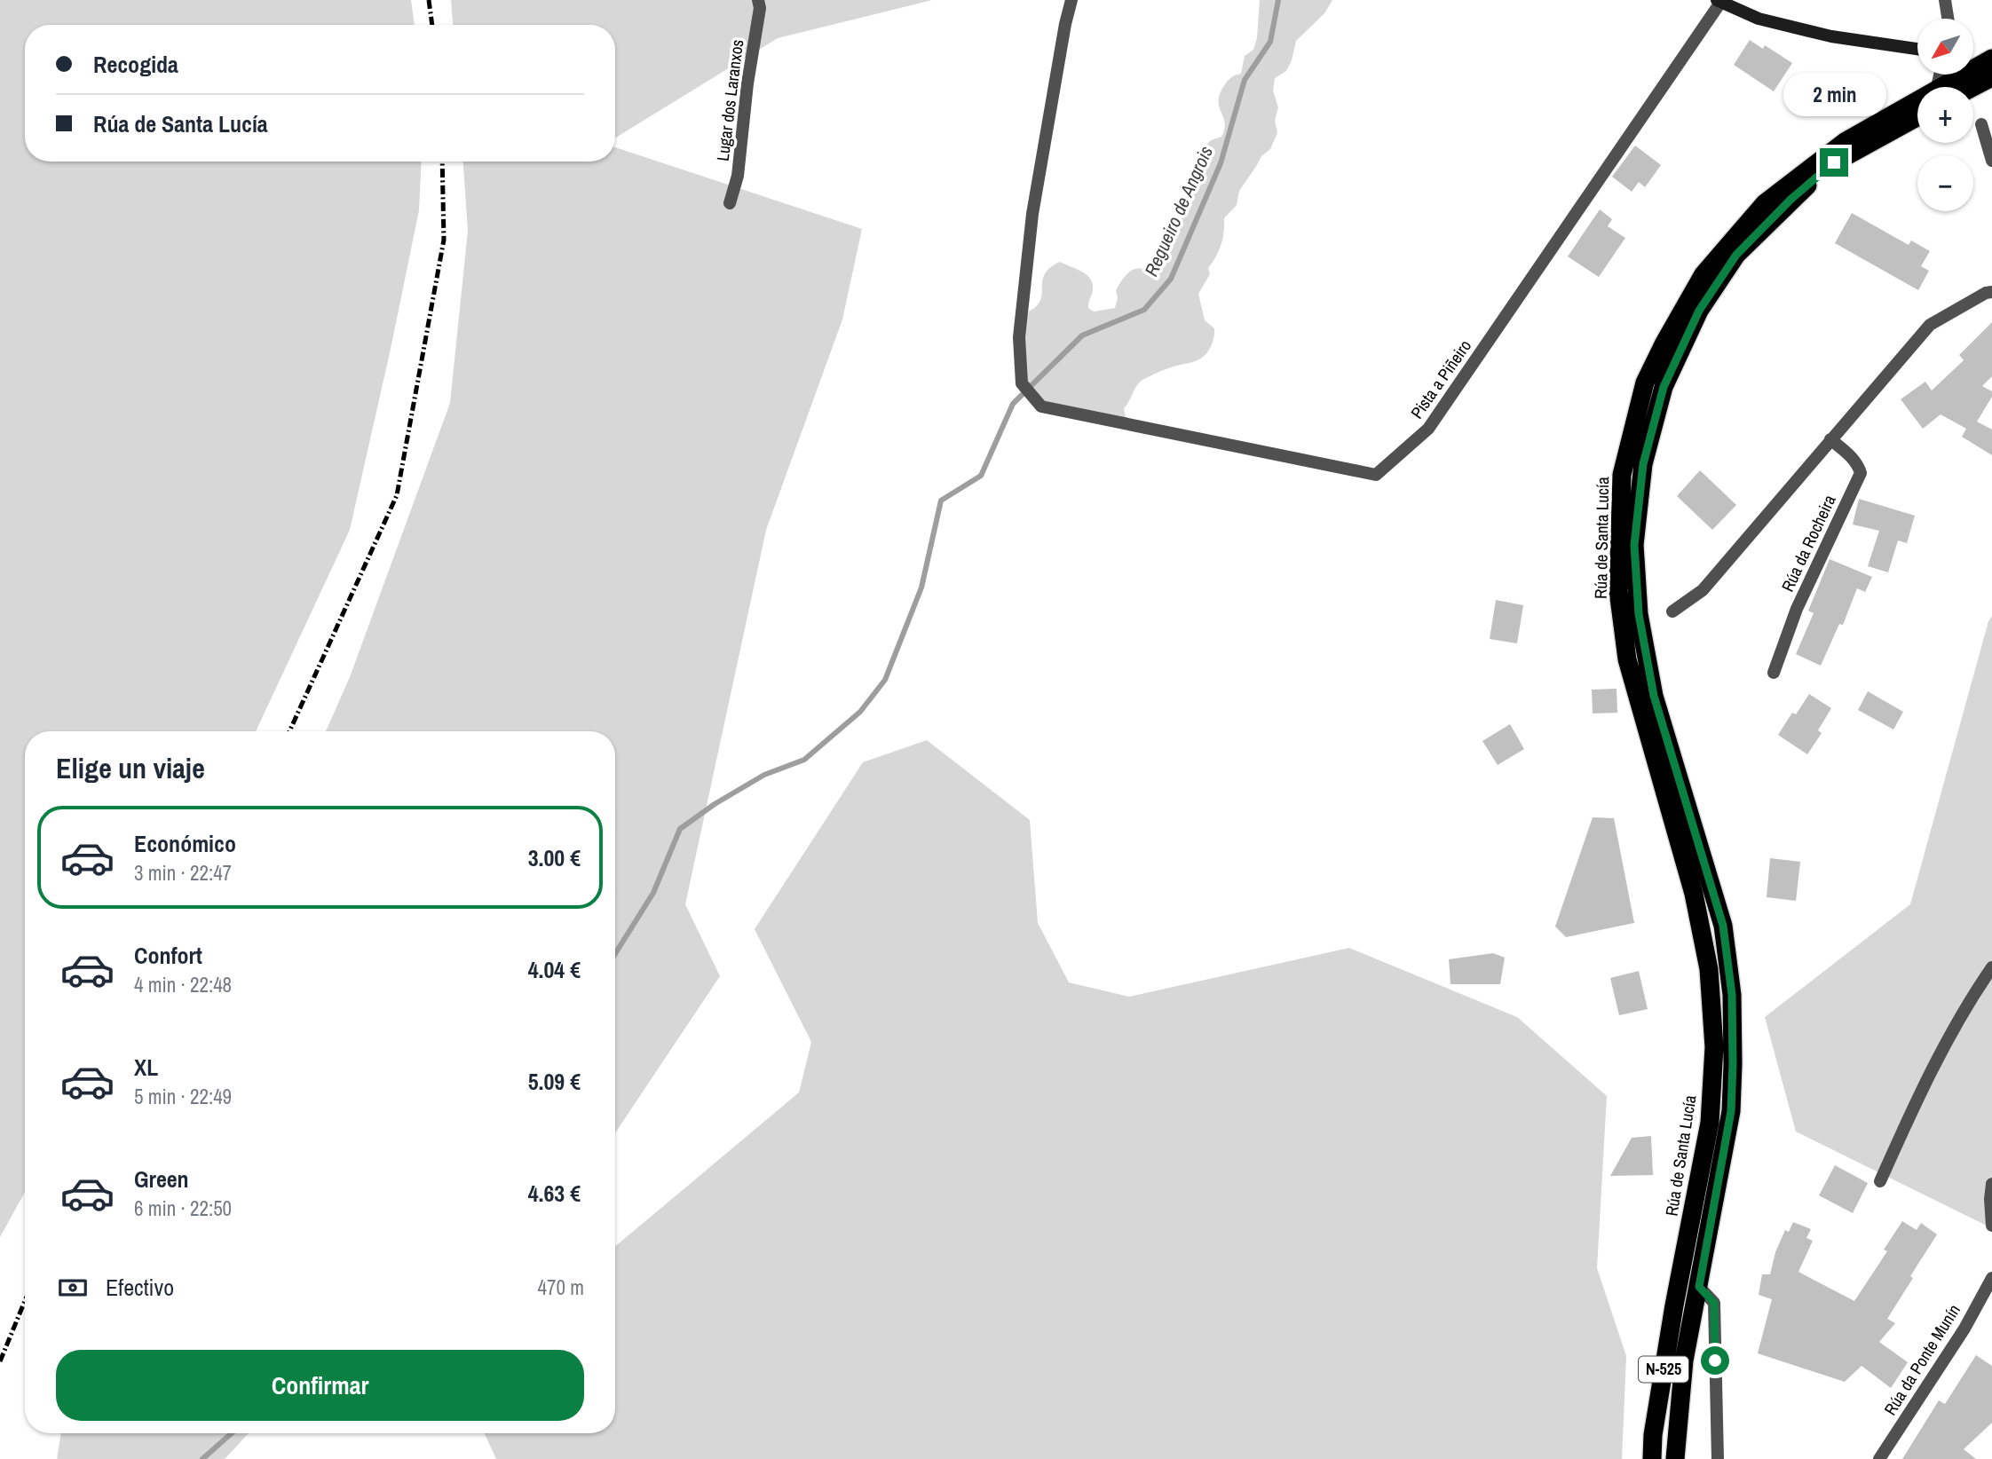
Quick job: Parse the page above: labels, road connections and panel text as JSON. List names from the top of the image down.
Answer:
{
  "streets": {
    "highway": ["Rúa de Santa Lucía", "N-525"],
    "street": [
      "Lugar dos Laranxos",
      "Pista a Piñeiro",
      "Rúa da Rocheira",
      "Rúa da Ponte Munín"
    ]
  },
  "crossings": [
    ["Rúa de Santa Lucía", "N-525"]
  ],
  "water": ["Regueiro de Angrois"],
  "north": "bottom left",
  "page": {
    "map_buttons": ["+", "−"],
    "banner": ["Recogida", "Rúa de Santa Lucía"],
    "bubble": "2 min",
    "heading": "Elige un viaje",
    "list": [
      {
        "name": "Económico",
        "note": "3 min · 22:47",
        "value": "3.00 €"
      },
      {
        "name": "Confort",
        "note": "4 min · 22:48",
        "value": "4.04 €"
      },
      {
        "name": "XL",
        "note": "5 min · 22:49",
        "value": "5.09 €"
      },
      {
        "name": "Green",
        "note": "6 min · 22:50",
        "value": "4.63 €"
      }
    ],
    "pay": ["Efectivo", "470 m"],
    "buttons": "Confirmar"
  }
}
